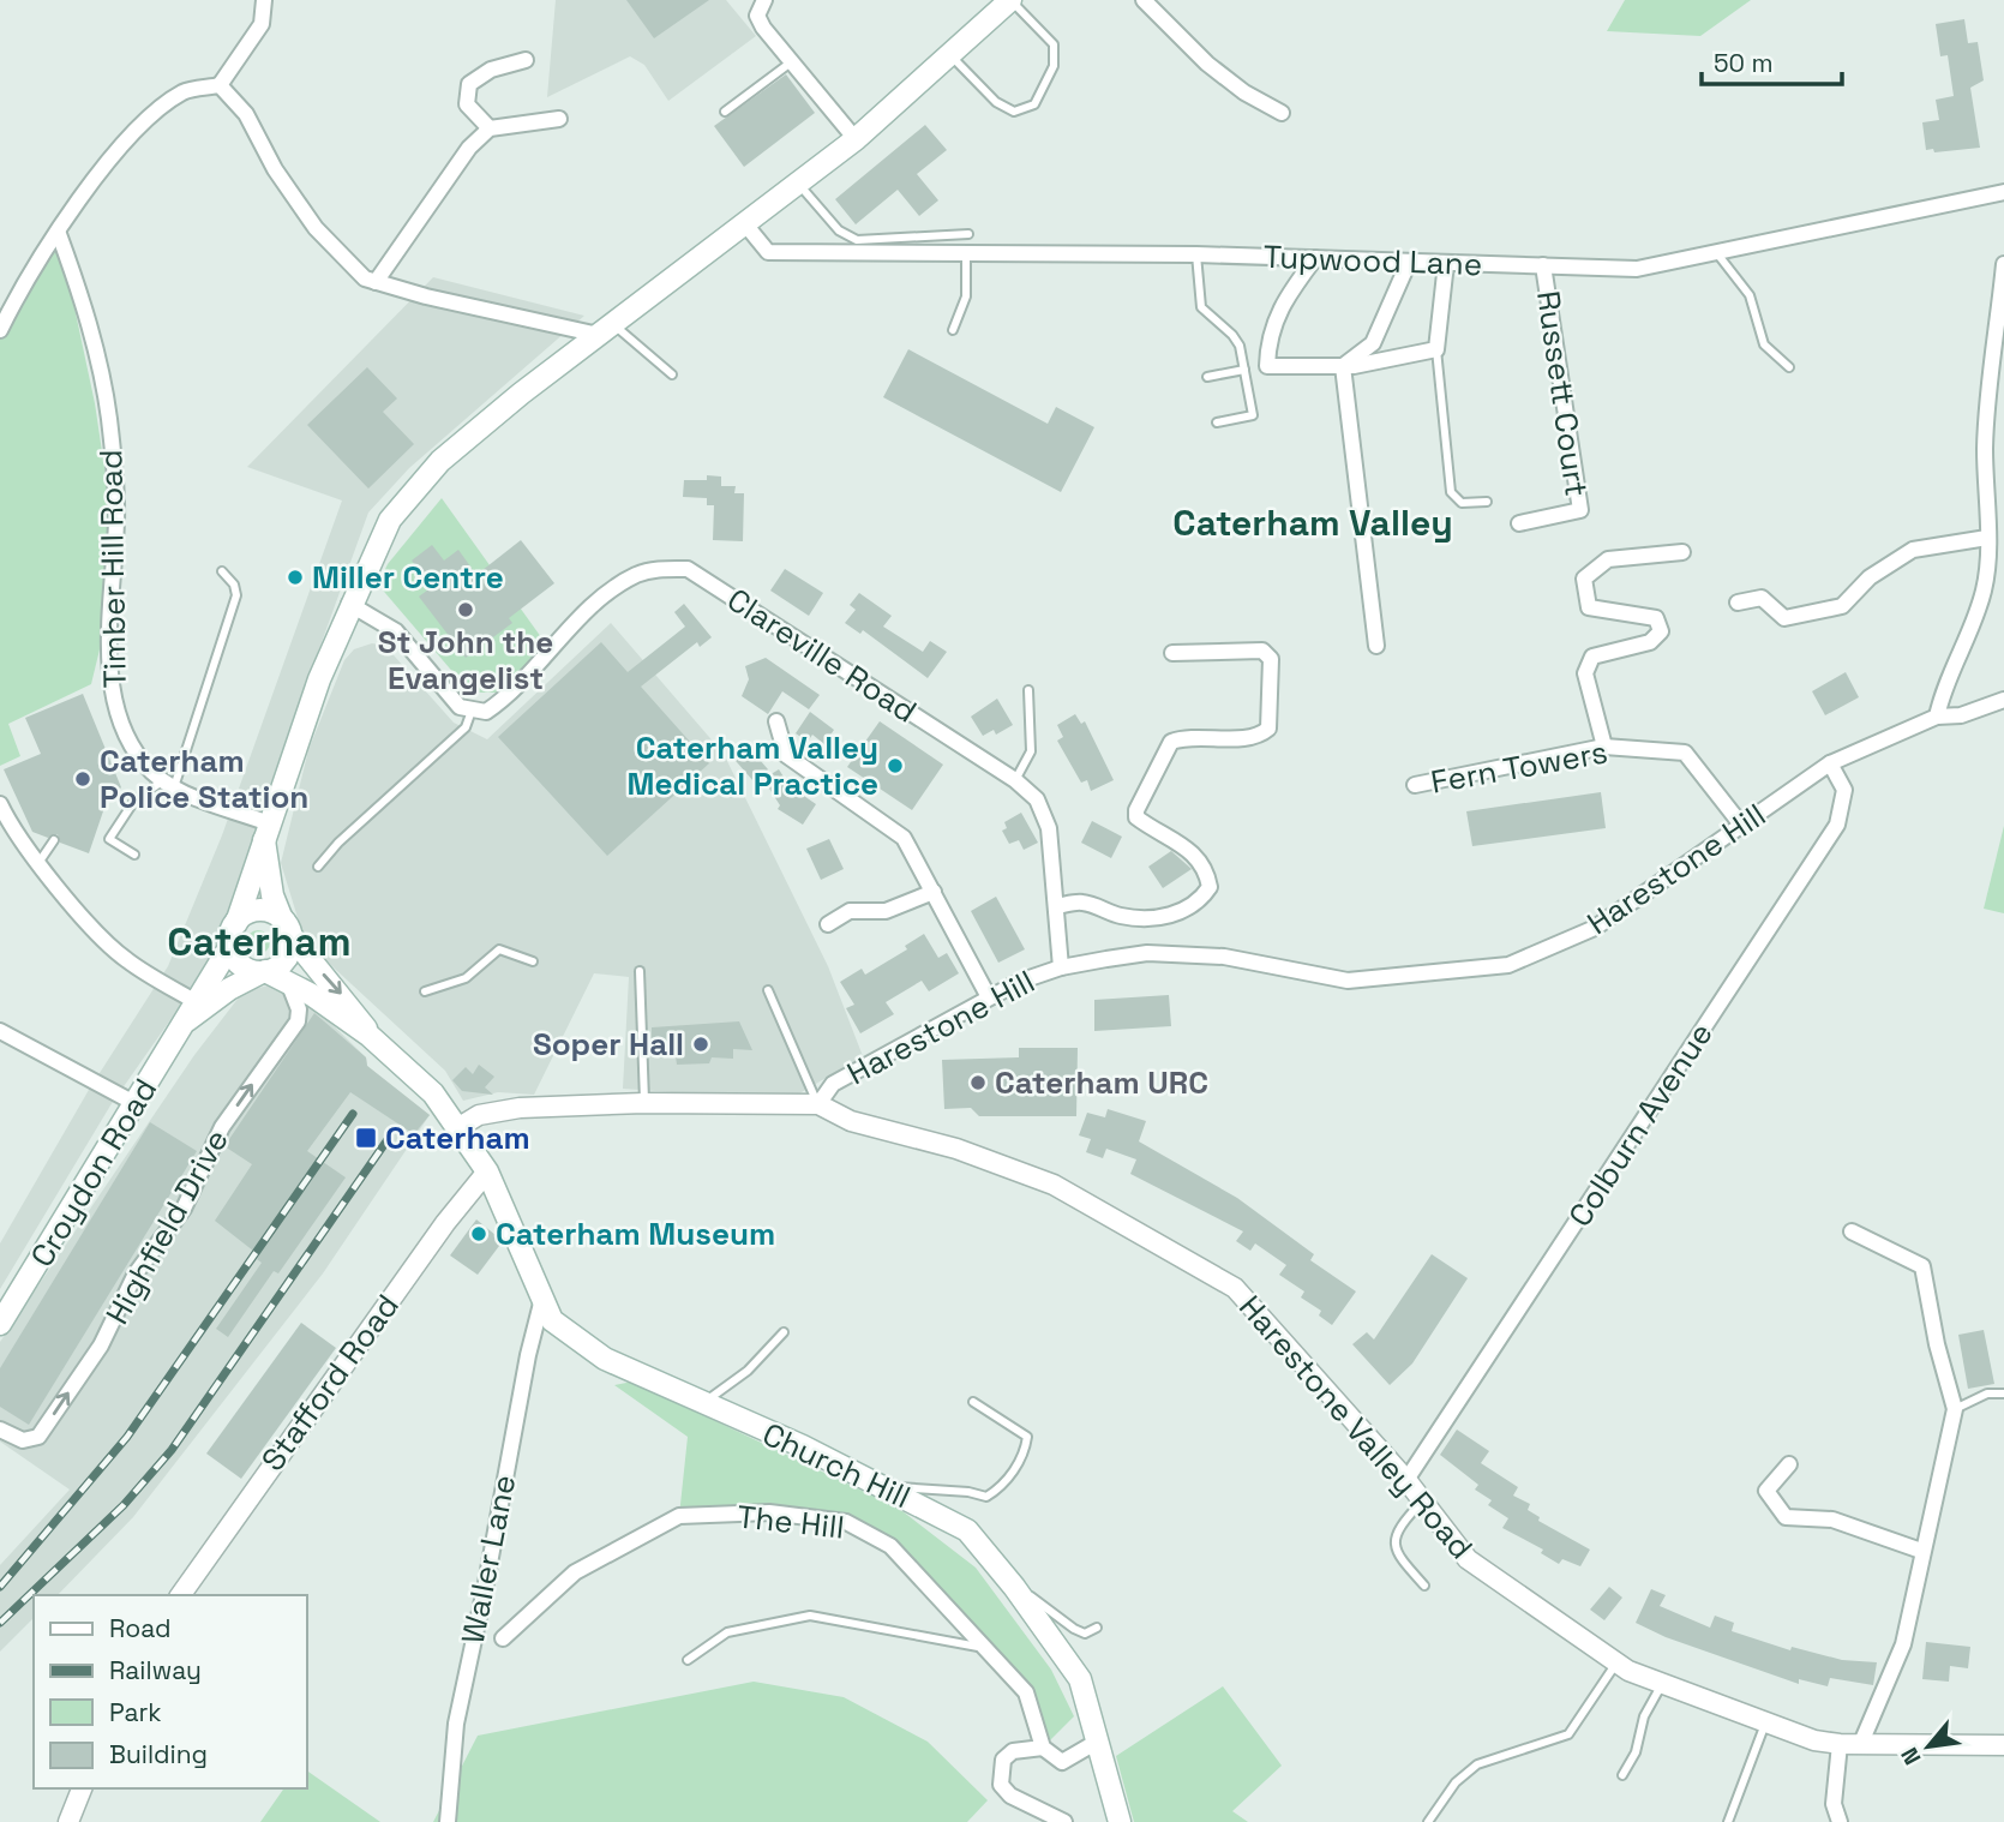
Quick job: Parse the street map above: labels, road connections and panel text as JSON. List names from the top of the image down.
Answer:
{
  "streets": {
    "main road": ["Croydon Road", "Church Hill"],
    "street": [
      "Tupwood Lane",
      "Russett Court",
      "Timber Hill Road",
      "Clareville Road",
      "Fern Towers",
      "Harestone Hill",
      "Colburn Avenue",
      "Highfield Drive",
      "Stafford Road",
      "Harestone Valley Road",
      "The Hill",
      "Waller Lane"
    ]
  },
  "crossings": [
    ["Tupwood Lane", "Russett Court"],
    ["Clareville Road", "Harestone Hill"],
    ["Fern Towers", "Harestone Hill"],
    ["Harestone Hill", "Colburn Avenue"],
    ["Harestone Hill", "Harestone Valley Road"],
    ["Colburn Avenue", "Harestone Valley Road"],
    ["Stafford Road", "Church Hill"],
    ["Harestone Valley Road", "Church Hill"],
    ["Church Hill", "Waller Lane"]
  ],
  "one_way": ["Highfield Drive"],
  "districts": ["Caterham Valley", "Caterham"],
  "places": {
    "other": [
      "Miller Centre",
      "St John the Evangelist",
      "Caterham Valley Medical Practice",
      "Caterham Police Station",
      "Soper Hall",
      "Caterham URC",
      "Caterham Museum"
    ],
    "transit": ["Caterham"]
  },
  "legend": [
    "Road",
    "Railway",
    "Park",
    "Building"
  ],
  "scale_bar": "50 m",
  "north": "bottom left"
}
